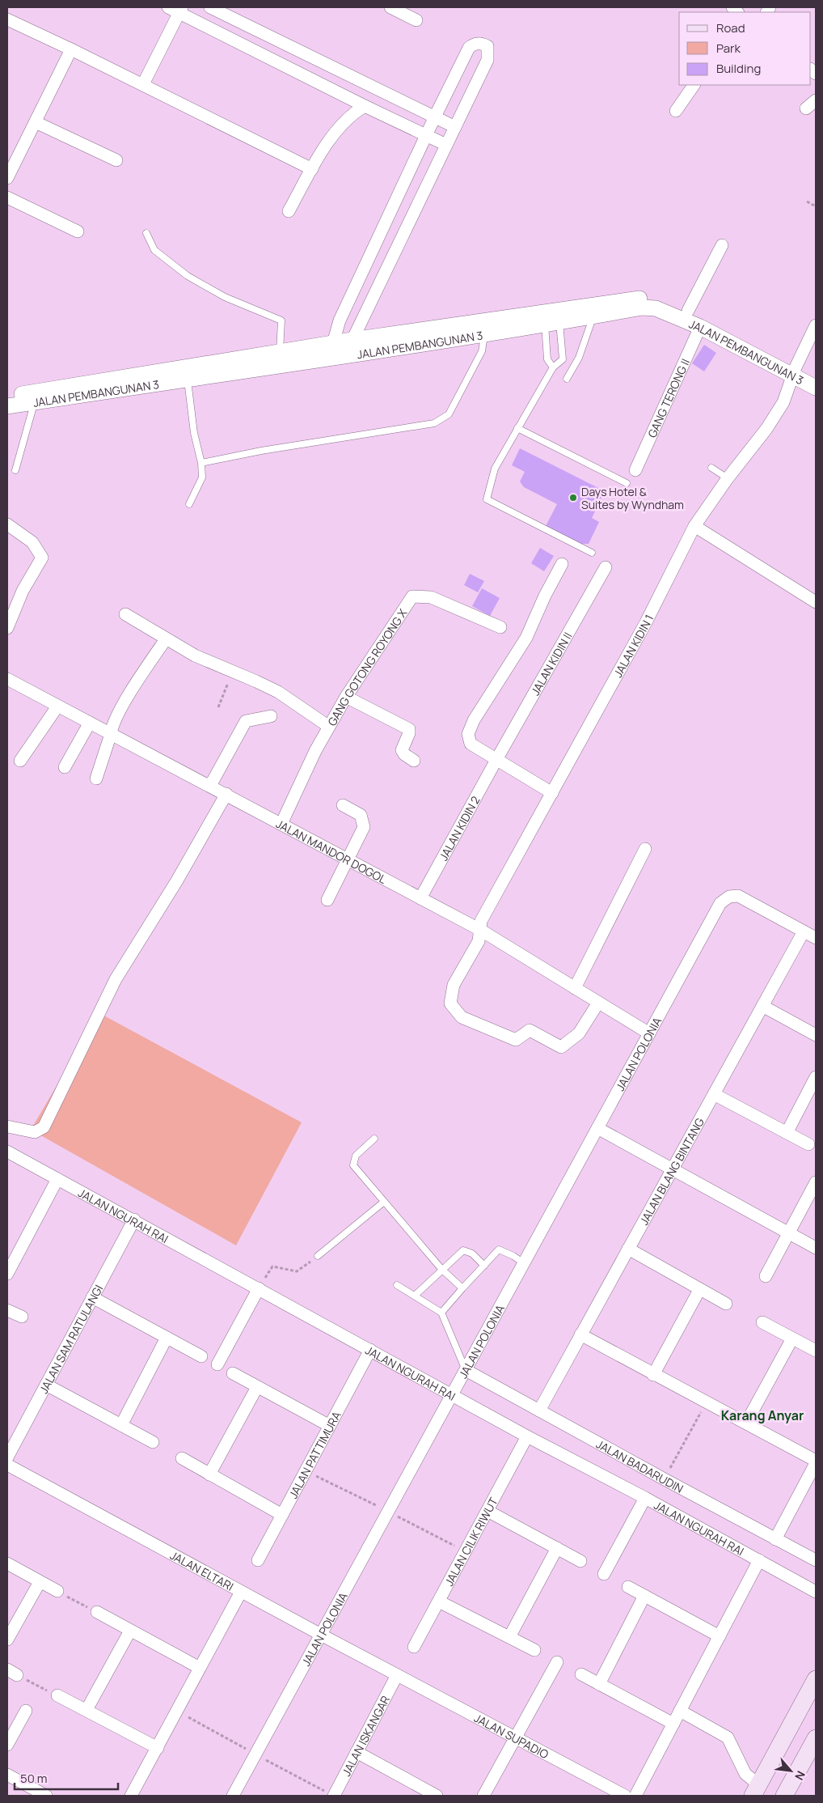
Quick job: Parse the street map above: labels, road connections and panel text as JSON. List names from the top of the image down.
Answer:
{
  "streets": {
    "street": [
      "JALAN PEMBANGUNAN 3",
      "GANG TERONG II",
      "JALAN KIDIN 1",
      "JALAN KIDIN II",
      "GANG GOTONG ROYONG X",
      "JALAN KIDIN 2",
      "JALAN MANDOR DOGOL",
      "JALAN POLONIA",
      "JALAN BLANG BINTANG",
      "JALAN NGURAH RAI",
      "JALAN SAM RATULANGI",
      "JALAN PATTIMURA",
      "JALAN BADARUDIN",
      "JALAN CILIK RIWUT",
      "JALAN ELTARI",
      "JALAN SUPADIO",
      "JALAN ISKANGAR"
    ]
  },
  "crossings": [
    ["JALAN PEMBANGUNAN 3", "GANG TERONG II"],
    ["JALAN PEMBANGUNAN 3", "JALAN KIDIN 1"],
    ["JALAN KIDIN 1", "JALAN MANDOR DOGOL"],
    ["JALAN KIDIN II", "JALAN KIDIN 2"],
    ["GANG GOTONG ROYONG X", "JALAN MANDOR DOGOL"],
    ["JALAN KIDIN 2", "JALAN MANDOR DOGOL"],
    ["JALAN MANDOR DOGOL", "JALAN POLONIA"],
    ["JALAN POLONIA", "JALAN BLANG BINTANG"],
    ["JALAN POLONIA", "JALAN NGURAH RAI"],
    ["JALAN POLONIA", "JALAN BADARUDIN"],
    ["JALAN POLONIA", "JALAN ELTARI"],
    ["JALAN BLANG BINTANG", "JALAN BADARUDIN"],
    ["JALAN NGURAH RAI", "JALAN SAM RATULANGI"],
    ["JALAN NGURAH RAI", "JALAN PATTIMURA"],
    ["JALAN NGURAH RAI", "JALAN CILIK RIWUT"],
    ["JALAN ELTARI", "JALAN SUPADIO"],
    ["JALAN ELTARI", "JALAN ISKANGAR"],
    ["JALAN SUPADIO", "JALAN ISKANGAR"]
  ],
  "districts": ["Karang Anyar"],
  "places": ["Days Hotel & Suites by Wyndham"],
  "legend": ["Road", "Park", "Building"],
  "scale_bar": "50 m",
  "north": "bottom right"
}
